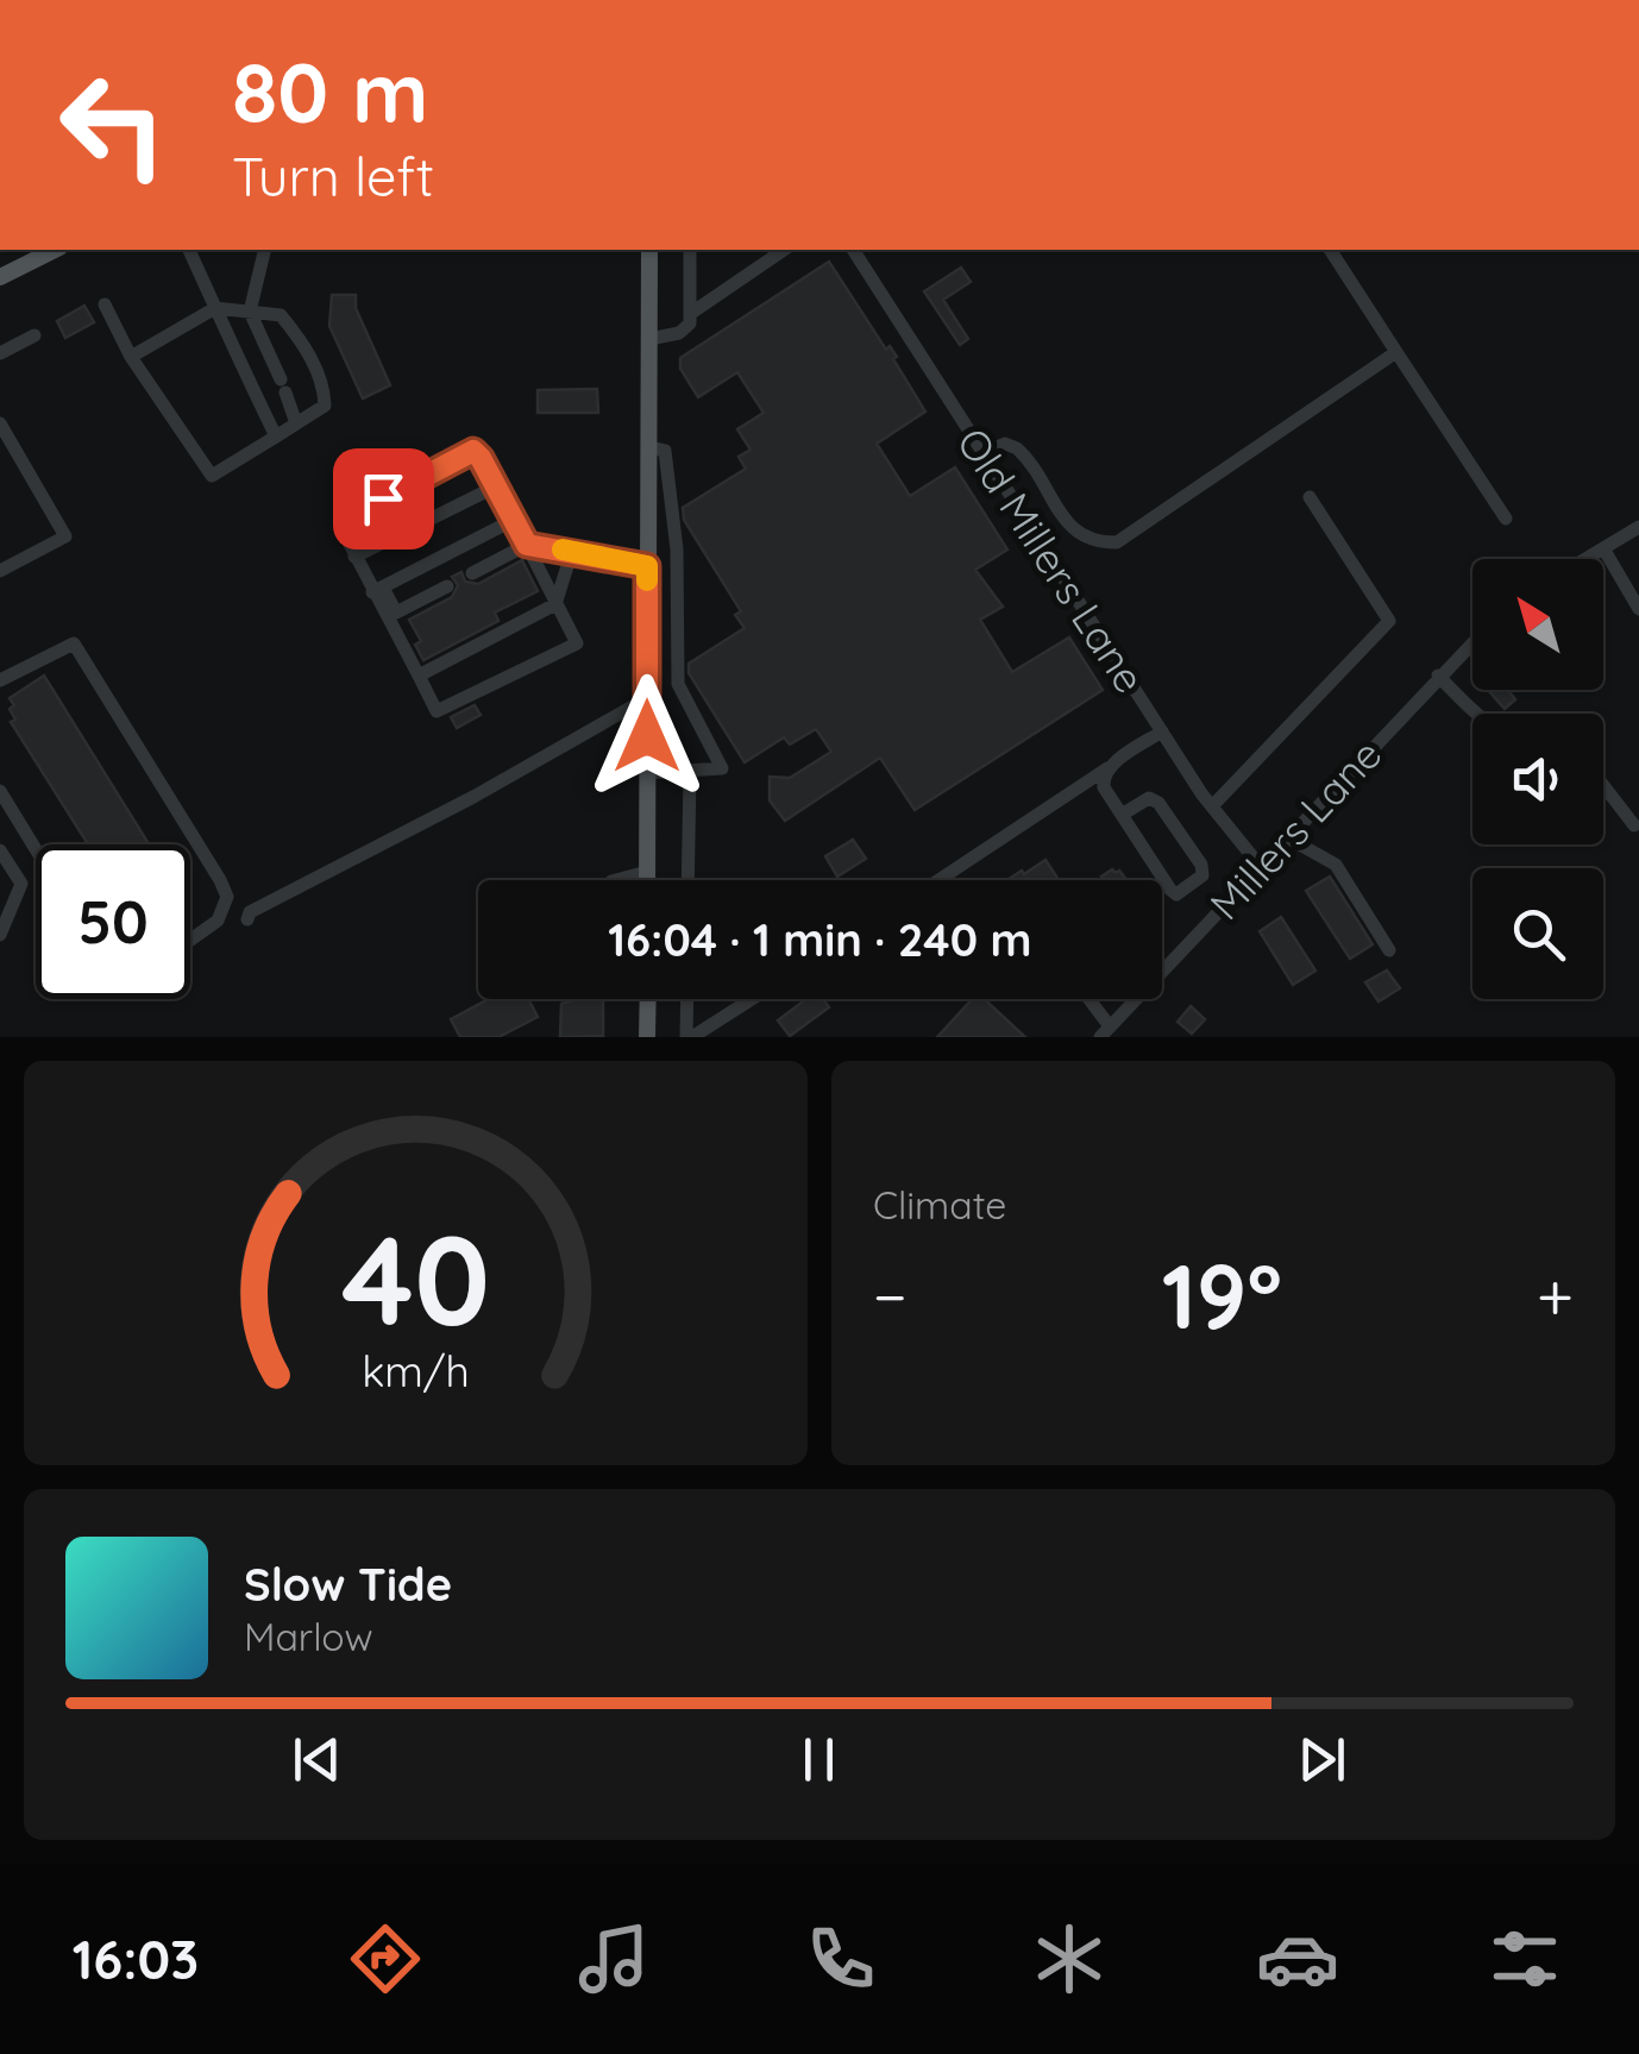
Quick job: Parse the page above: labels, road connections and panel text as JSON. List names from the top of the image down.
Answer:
{
  "streets": {
    "street": ["Old Millers Lane", "Millers Lane"]
  },
  "crossings": [
    ["Old Millers Lane", "Millers Lane"]
  ],
  "north": "top left",
  "page": {
    "turn": ["80 m", "Turn left"],
    "limit": "50",
    "trip": "16:04 · 1 min · 240 m",
    "tile": "Climate",
    "heat": ["−", "19°", "+"],
    "song": ["Slow Tide", "Marlow"],
    "tabs": "16:03",
    "gauge": ["40", "km/h"]
  }
}
